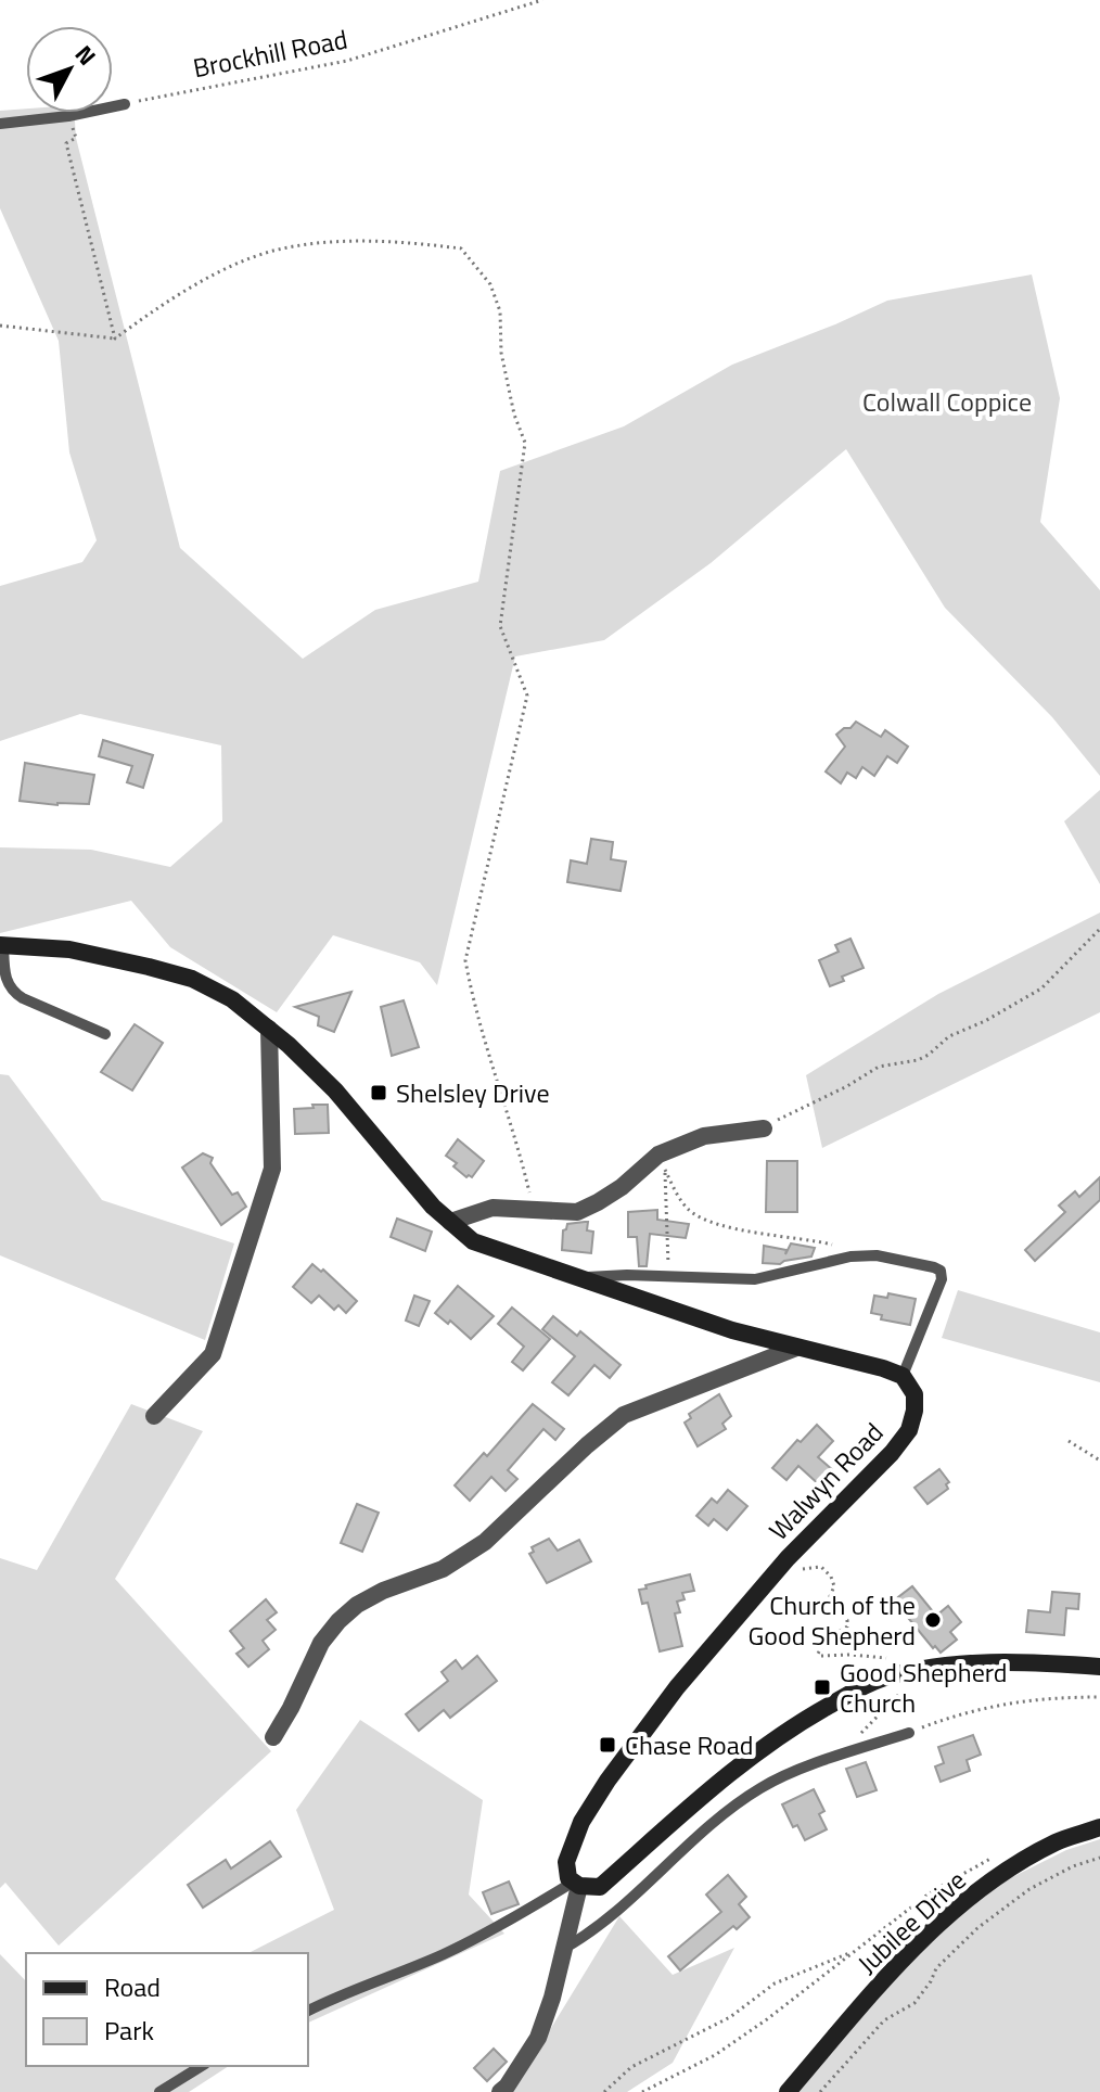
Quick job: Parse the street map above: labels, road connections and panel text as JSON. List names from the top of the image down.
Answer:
{
  "streets": {
    "main road": ["Walwyn Road", "Jubilee Drive"],
    "path": ["Brockhill Road"]
  },
  "parks": ["Colwall Coppice"],
  "places": {
    "transit": ["Shelsley Drive", "Good Shepherd Church", "Chase Road"],
    "other": ["Church of the Good Shepherd"]
  },
  "legend": ["Road", "Park"],
  "north": "top right"
}
